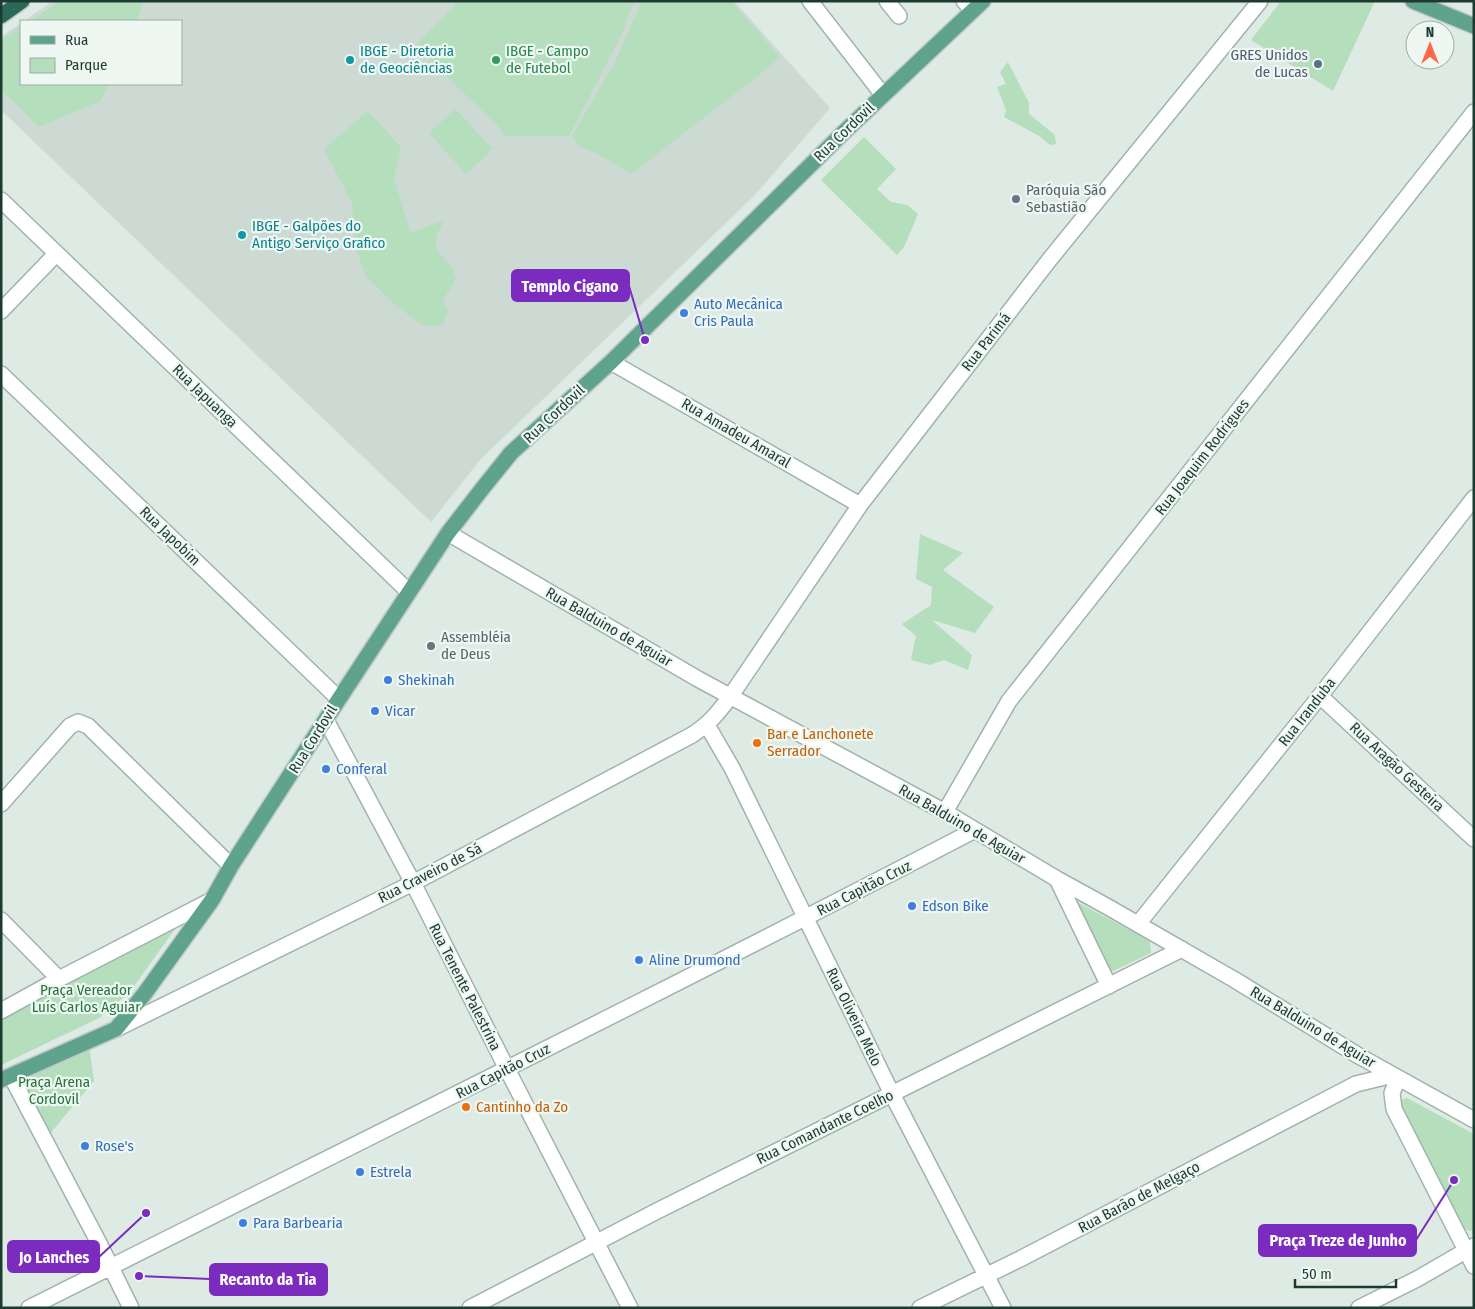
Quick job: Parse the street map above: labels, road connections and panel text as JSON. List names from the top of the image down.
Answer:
{
  "streets": {
    "main road": ["Rua Cordovil"],
    "street": [
      "Rua Parimá",
      "Rua Japuanga",
      "Rua Amadeu Amaral",
      "Rua Joaquim Rodrigues",
      "Rua Japobim",
      "Rua Balduino de Aguiar",
      "Rua Iranduba",
      "Rua Aragão Gesteira",
      "Rua Craveiro de Sá",
      "Rua Capitão Cruz",
      "Rua Tenente Palestrina",
      "Rua Oliveira Melo",
      "Rua Comandante Coelho",
      "Rua Barão de Melgaço"
    ]
  },
  "crossings": [
    ["Rua Cordovil", "Rua Japuanga"],
    ["Rua Cordovil", "Rua Amadeu Amaral"],
    ["Rua Cordovil", "Rua Japobim"],
    ["Rua Cordovil", "Rua Balduino de Aguiar"],
    ["Rua Cordovil", "Rua Craveiro de Sá"],
    ["Rua Cordovil", "Rua Tenente Palestrina"],
    ["Rua Parimá", "Rua Amadeu Amaral"],
    ["Rua Parimá", "Rua Balduino de Aguiar"],
    ["Rua Parimá", "Rua Craveiro de Sá"],
    ["Rua Joaquim Rodrigues", "Rua Balduino de Aguiar"],
    ["Rua Balduino de Aguiar", "Rua Iranduba"],
    ["Rua Balduino de Aguiar", "Rua Craveiro de Sá"],
    ["Rua Balduino de Aguiar", "Rua Capitão Cruz"],
    ["Rua Balduino de Aguiar", "Rua Comandante Coelho"],
    ["Rua Balduino de Aguiar", "Rua Barão de Melgaço"],
    ["Rua Iranduba", "Rua Aragão Gesteira"],
    ["Rua Craveiro de Sá", "Rua Tenente Palestrina"],
    ["Rua Craveiro de Sá", "Rua Oliveira Melo"],
    ["Rua Capitão Cruz", "Rua Tenente Palestrina"],
    ["Rua Capitão Cruz", "Rua Oliveira Melo"],
    ["Rua Tenente Palestrina", "Rua Comandante Coelho"],
    ["Rua Oliveira Melo", "Rua Comandante Coelho"],
    ["Rua Oliveira Melo", "Rua Barão de Melgaço"]
  ],
  "parks": ["Praça Vereador Luís Carlos Aguiar", "Praça Arena Cordovil"],
  "places": [
    "IBGE - Diretoria de Geociências",
    "IBGE - Campo de Futebol",
    "GRES Unidos de Lucas",
    "Paróquia São Sebastião",
    "IBGE - Galpões do Antigo Serviço Grafico",
    "Auto Mecânica Cris Paula",
    "Templo Cigano",
    "Assembléia de Deus",
    "Shekinah",
    "Vicar",
    "Bar e Lanchonete Serrador",
    "Conferal",
    "Edson Bike",
    "Aline Drumond",
    "Cantinho da Zo",
    "Rose's",
    "Estrela",
    "Praça Treze de Junho",
    "Jo Lanches",
    "Para Barbearia",
    "Recanto da Tia"
  ],
  "legend": ["Rua", "Parque"],
  "scale_bar": "50 m",
  "north": "top"
}
